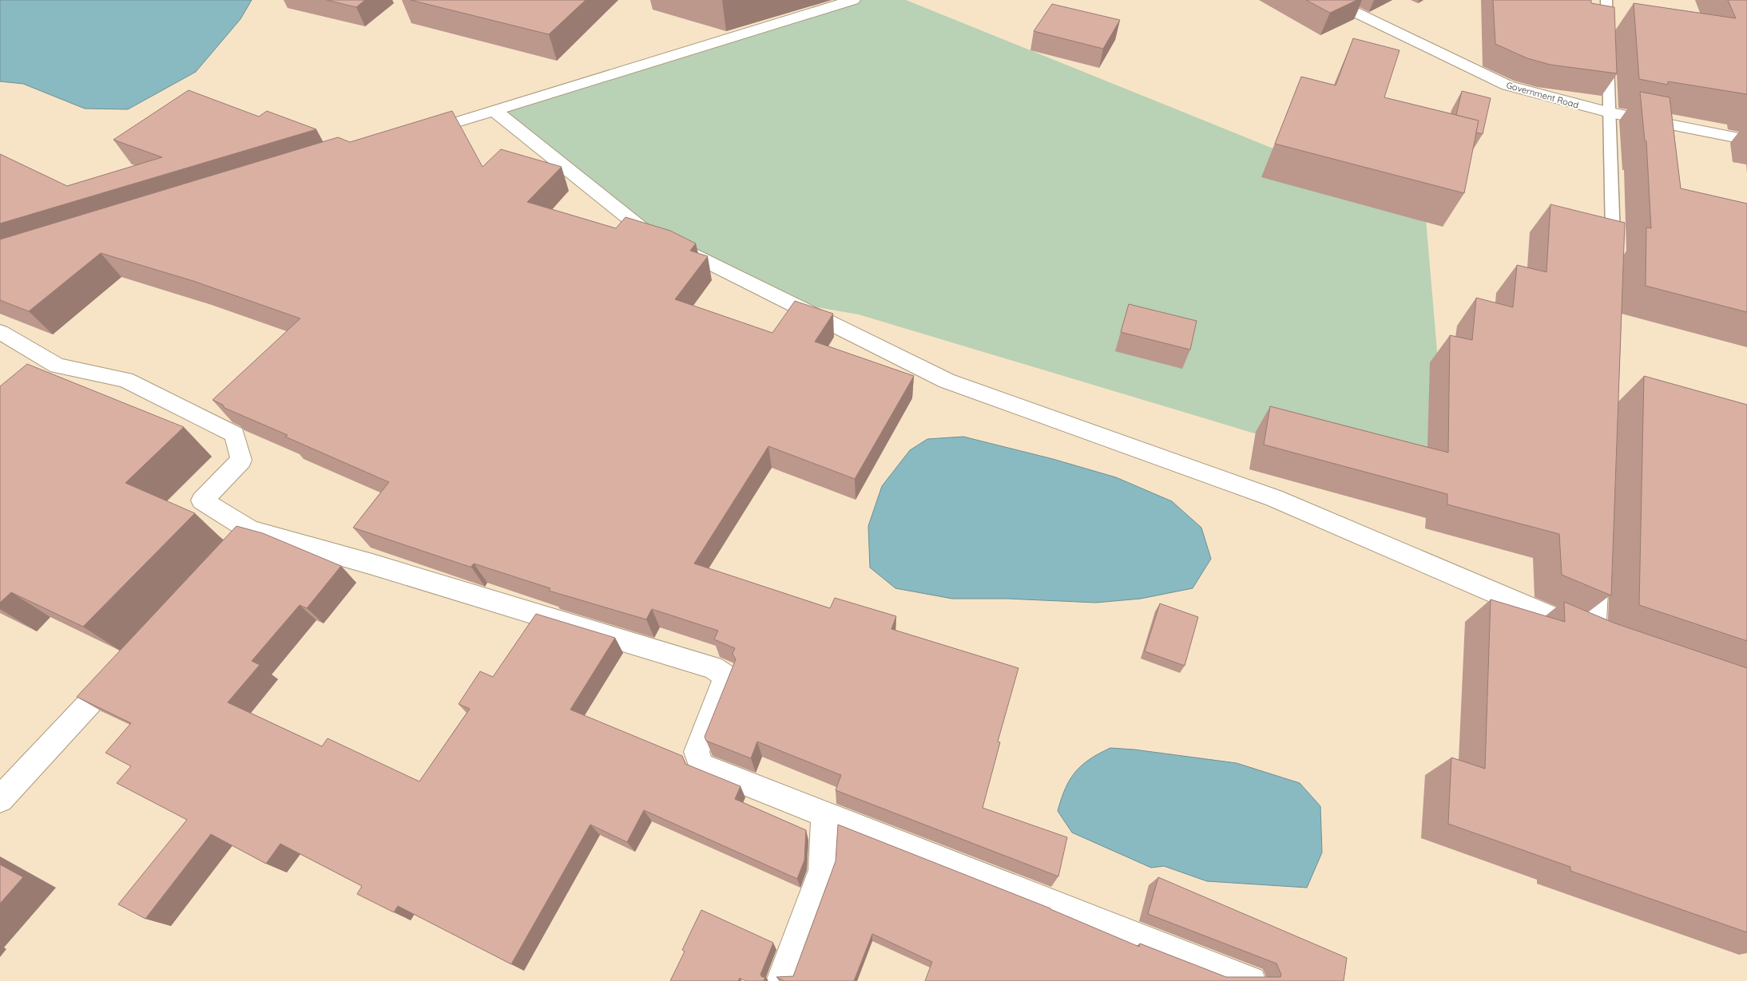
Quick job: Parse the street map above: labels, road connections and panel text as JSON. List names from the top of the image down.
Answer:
{
  "streets": {
    "street": ["Government Road"]
  }
}
